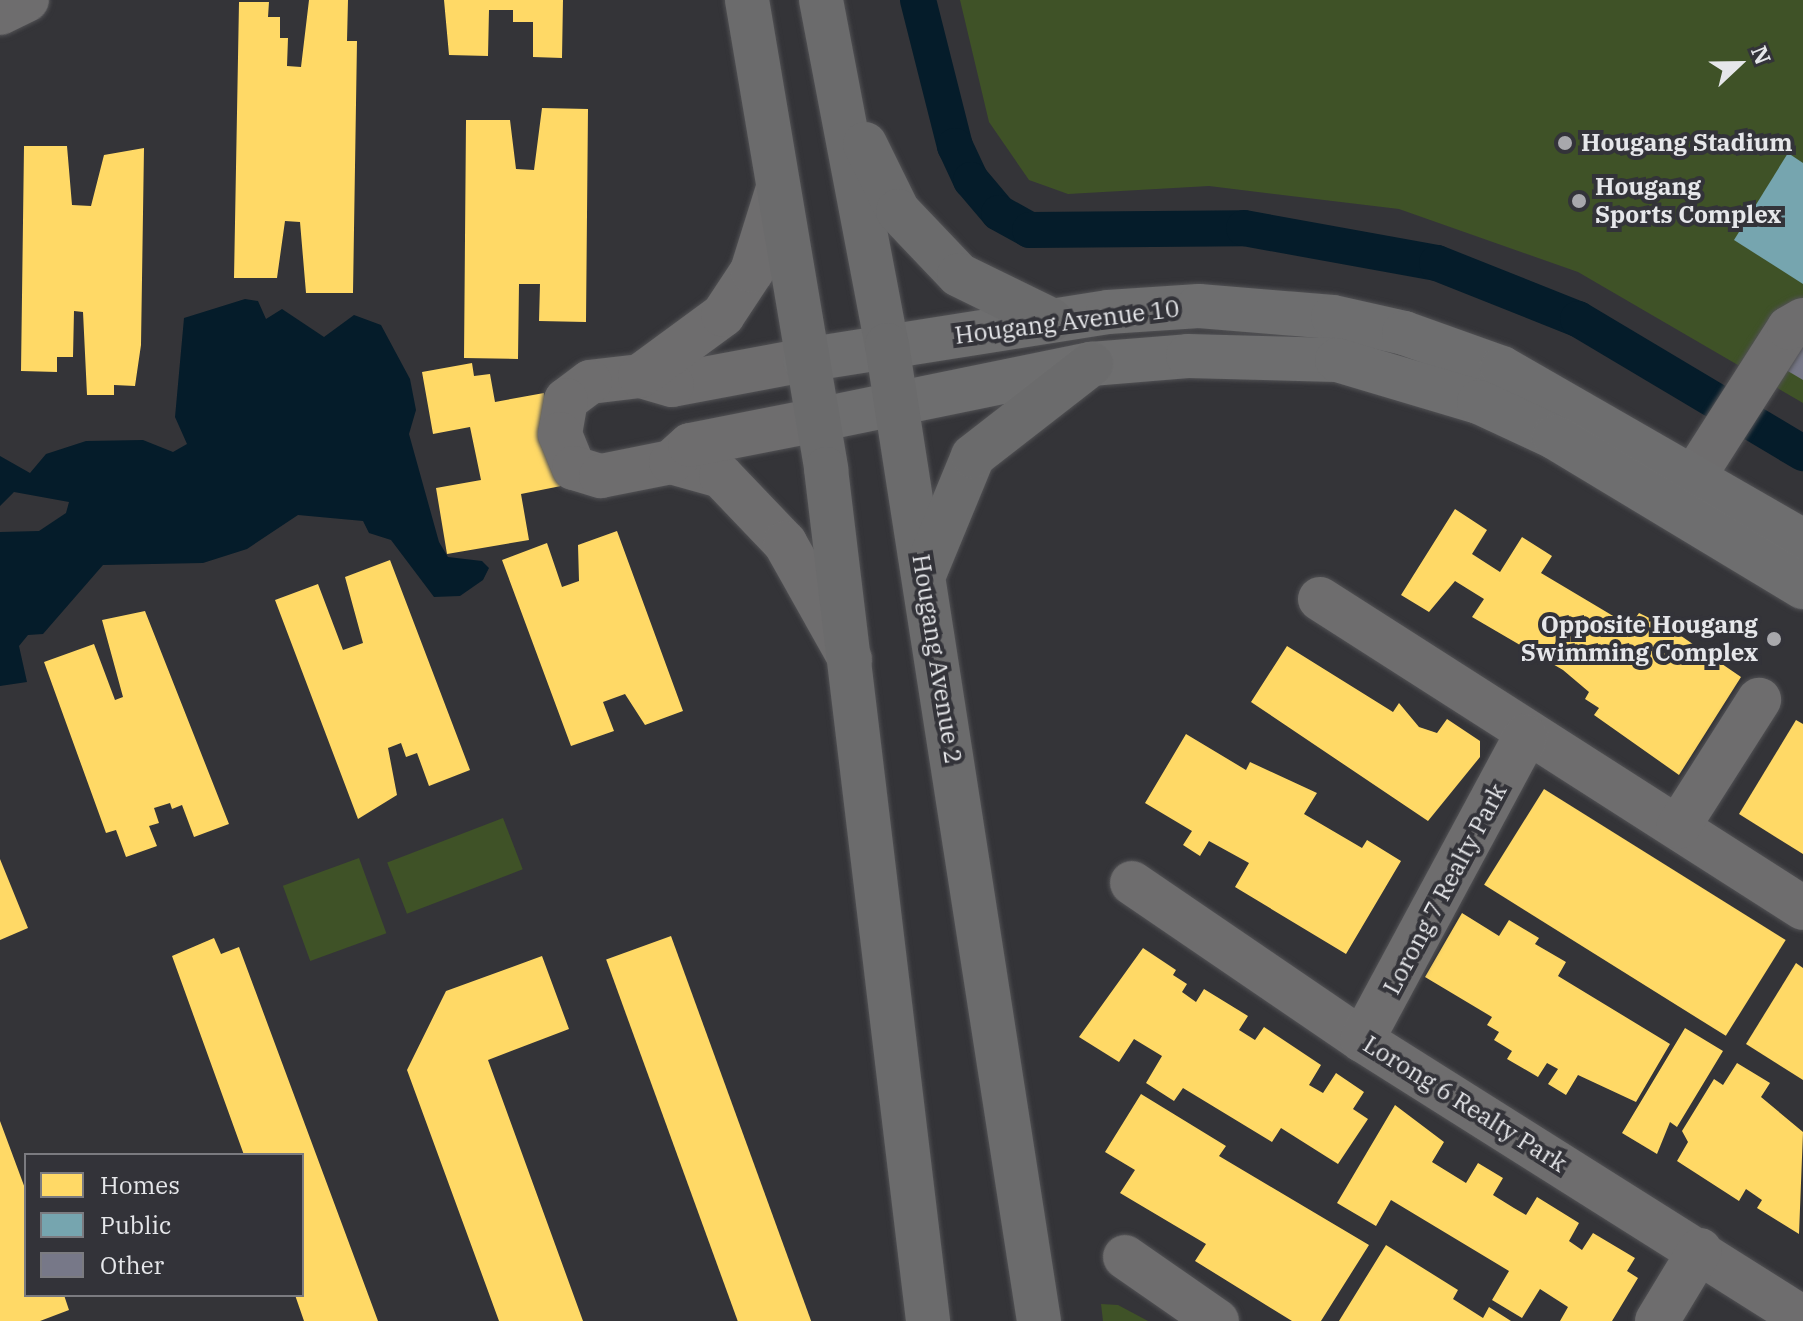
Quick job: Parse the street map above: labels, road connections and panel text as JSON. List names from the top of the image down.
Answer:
{
  "streets": {
    "highway": ["Hougang Avenue 2"],
    "main road": ["Hougang Avenue 10"],
    "street": ["Lorong 7 Realty Park", "Lorong 6 Realty Park"]
  },
  "crossings": [
    ["Hougang Avenue 10", "Hougang Avenue 2"],
    ["Lorong 7 Realty Park", "Lorong 6 Realty Park"]
  ],
  "places": ["Hougang Stadium", "Hougang Sports Complex", "Opposite Hougang Swimming Complex"],
  "legend": ["Homes", "Public", "Other"],
  "north": "right"
}
